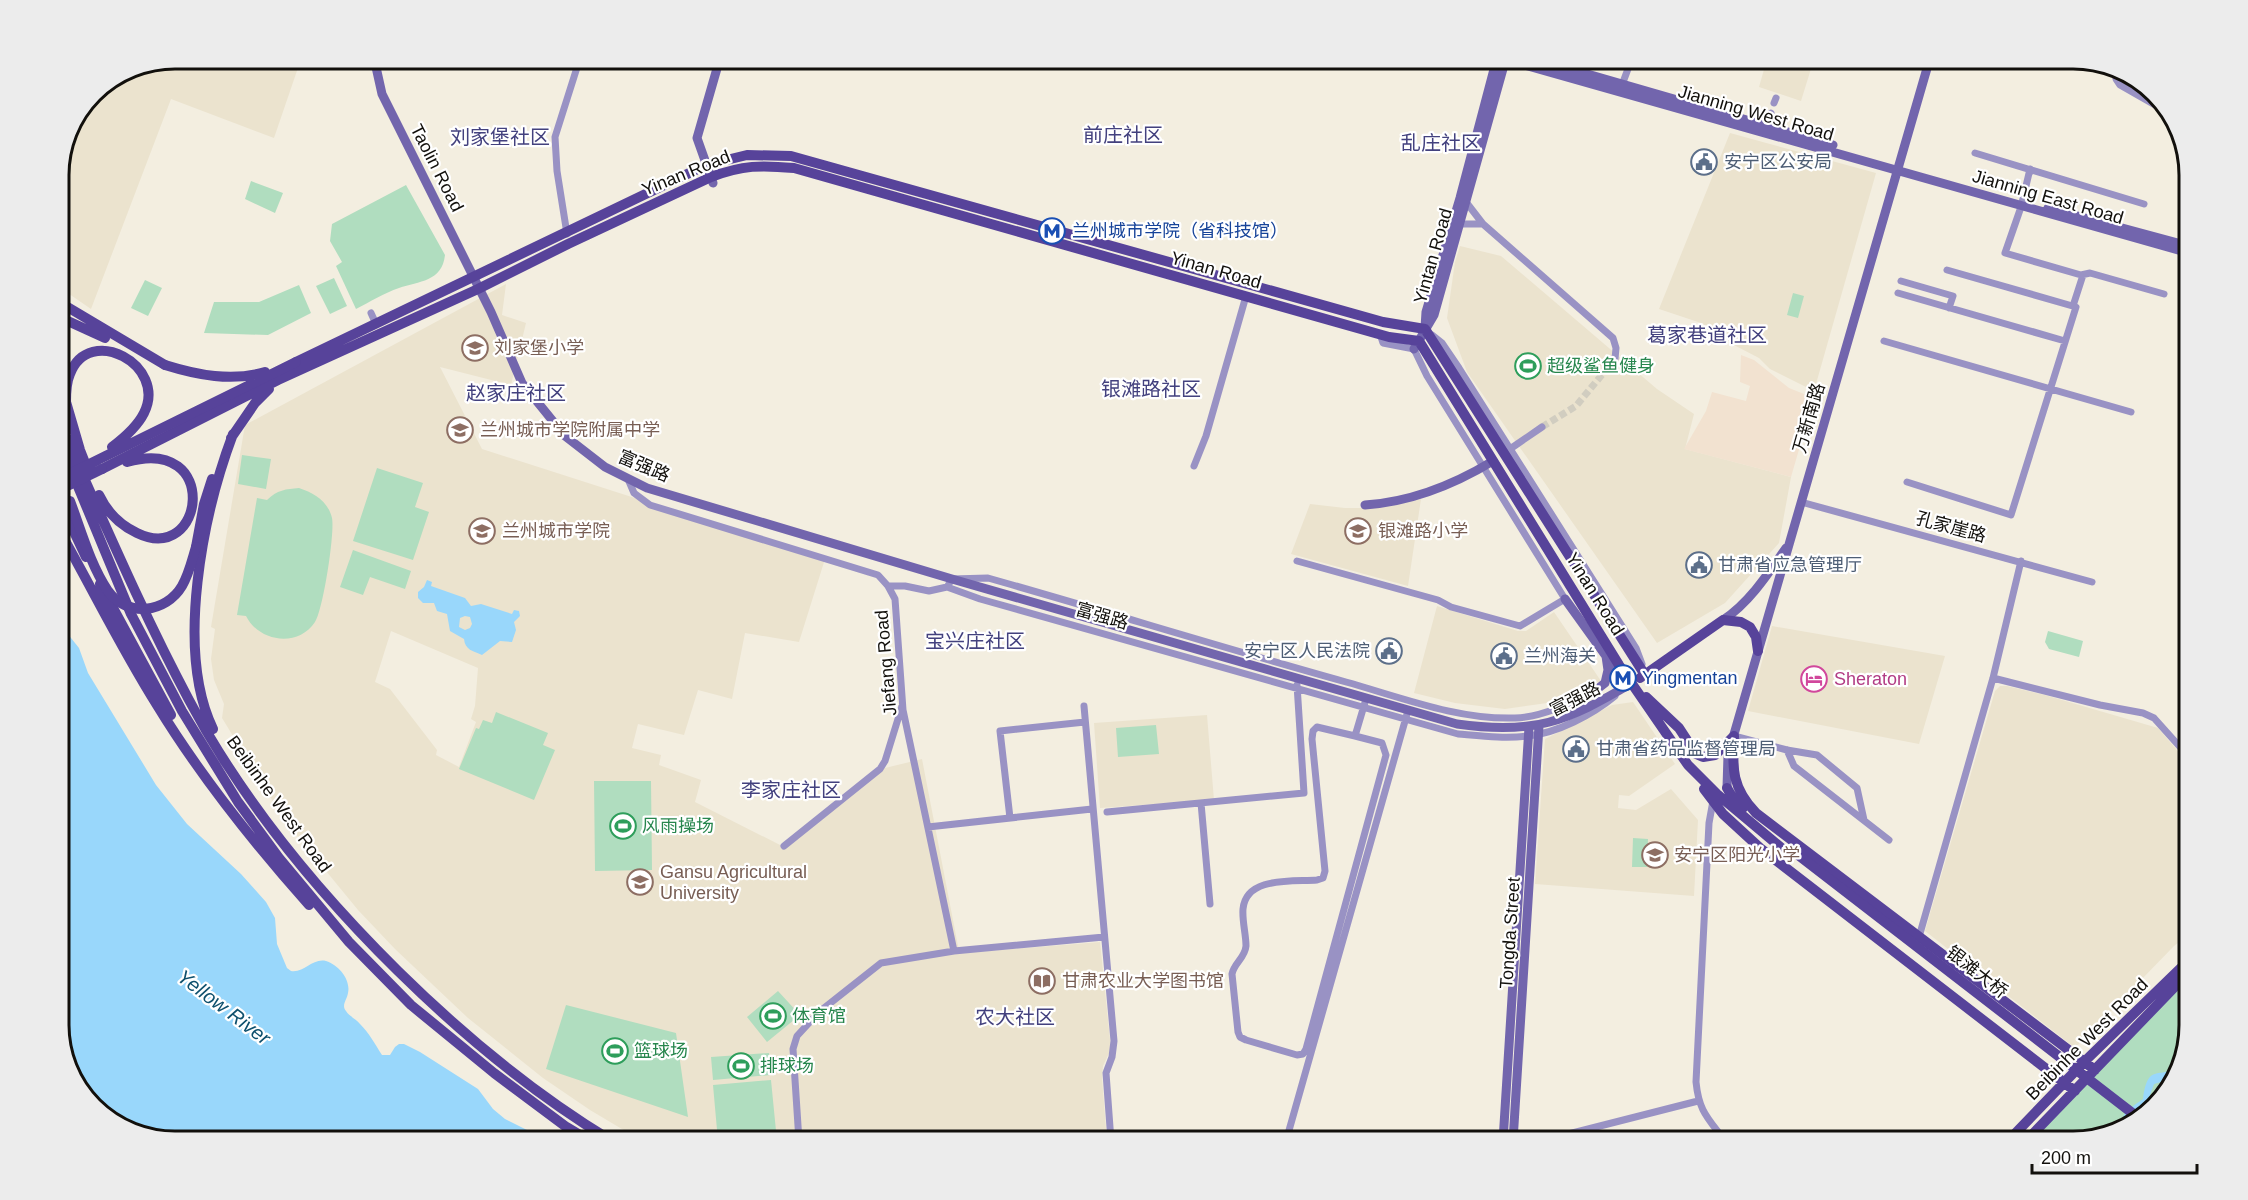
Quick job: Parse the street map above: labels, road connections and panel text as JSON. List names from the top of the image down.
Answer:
{
  "streets": {
    "main road": [
      "Jianning West Road",
      "Taolin Road",
      "Yinan Road",
      "Jianning East Road",
      "Yintan Road",
      "万新南路",
      "富强路",
      "Beibinhe West Road",
      "Tongda Street",
      "银滩大桥"
    ],
    "street": ["孔家崖路", "Jiefang Road"]
  },
  "crossings": [
    ["Jianning West Road", "Jianning East Road"],
    ["Jianning West Road", "万新南路"],
    ["Taolin Road", "Yinan Road"],
    ["Taolin Road", "富强路"],
    ["Yinan Road", "Yintan Road"],
    ["Yinan Road", "富强路"],
    ["Yinan Road", "银滩大桥"],
    ["Jianning East Road", "万新南路"],
    ["万新南路", "孔家崖路"],
    ["富强路", "Jiefang Road"],
    ["富强路", "Tongda Street"]
  ],
  "districts": [
    "前庄社区",
    "刘家堡社区",
    "乱庄社区",
    "葛家巷道社区",
    "银滩路社区",
    "赵家庄社区",
    "宝兴庄社区",
    "李家庄社区",
    "农大社区"
  ],
  "water": ["Yellow River"],
  "places": {
    "public building": [
      "安宁区公安局",
      "甘肃省应急管理厅",
      "安宁区人民法院",
      "兰州海关",
      "甘肃省药品监督管理局"
    ],
    "metro station": ["兰州城市学院（省科技馆）", "Yingmentan"],
    "school or university": [
      "刘家堡小学",
      "兰州城市学院附属中学",
      "兰州城市学院",
      "银滩路小学",
      "安宁区阳光小学",
      "Gansu Agricultural University"
    ],
    "sports": [
      "超级鲨鱼健身",
      "风雨操场",
      "体育馆",
      "篮球场",
      "排球场"
    ],
    "hotel": ["Sheraton"],
    "library": ["甘肃农业大学图书馆"]
  },
  "scale_bar": "200 m"
}
